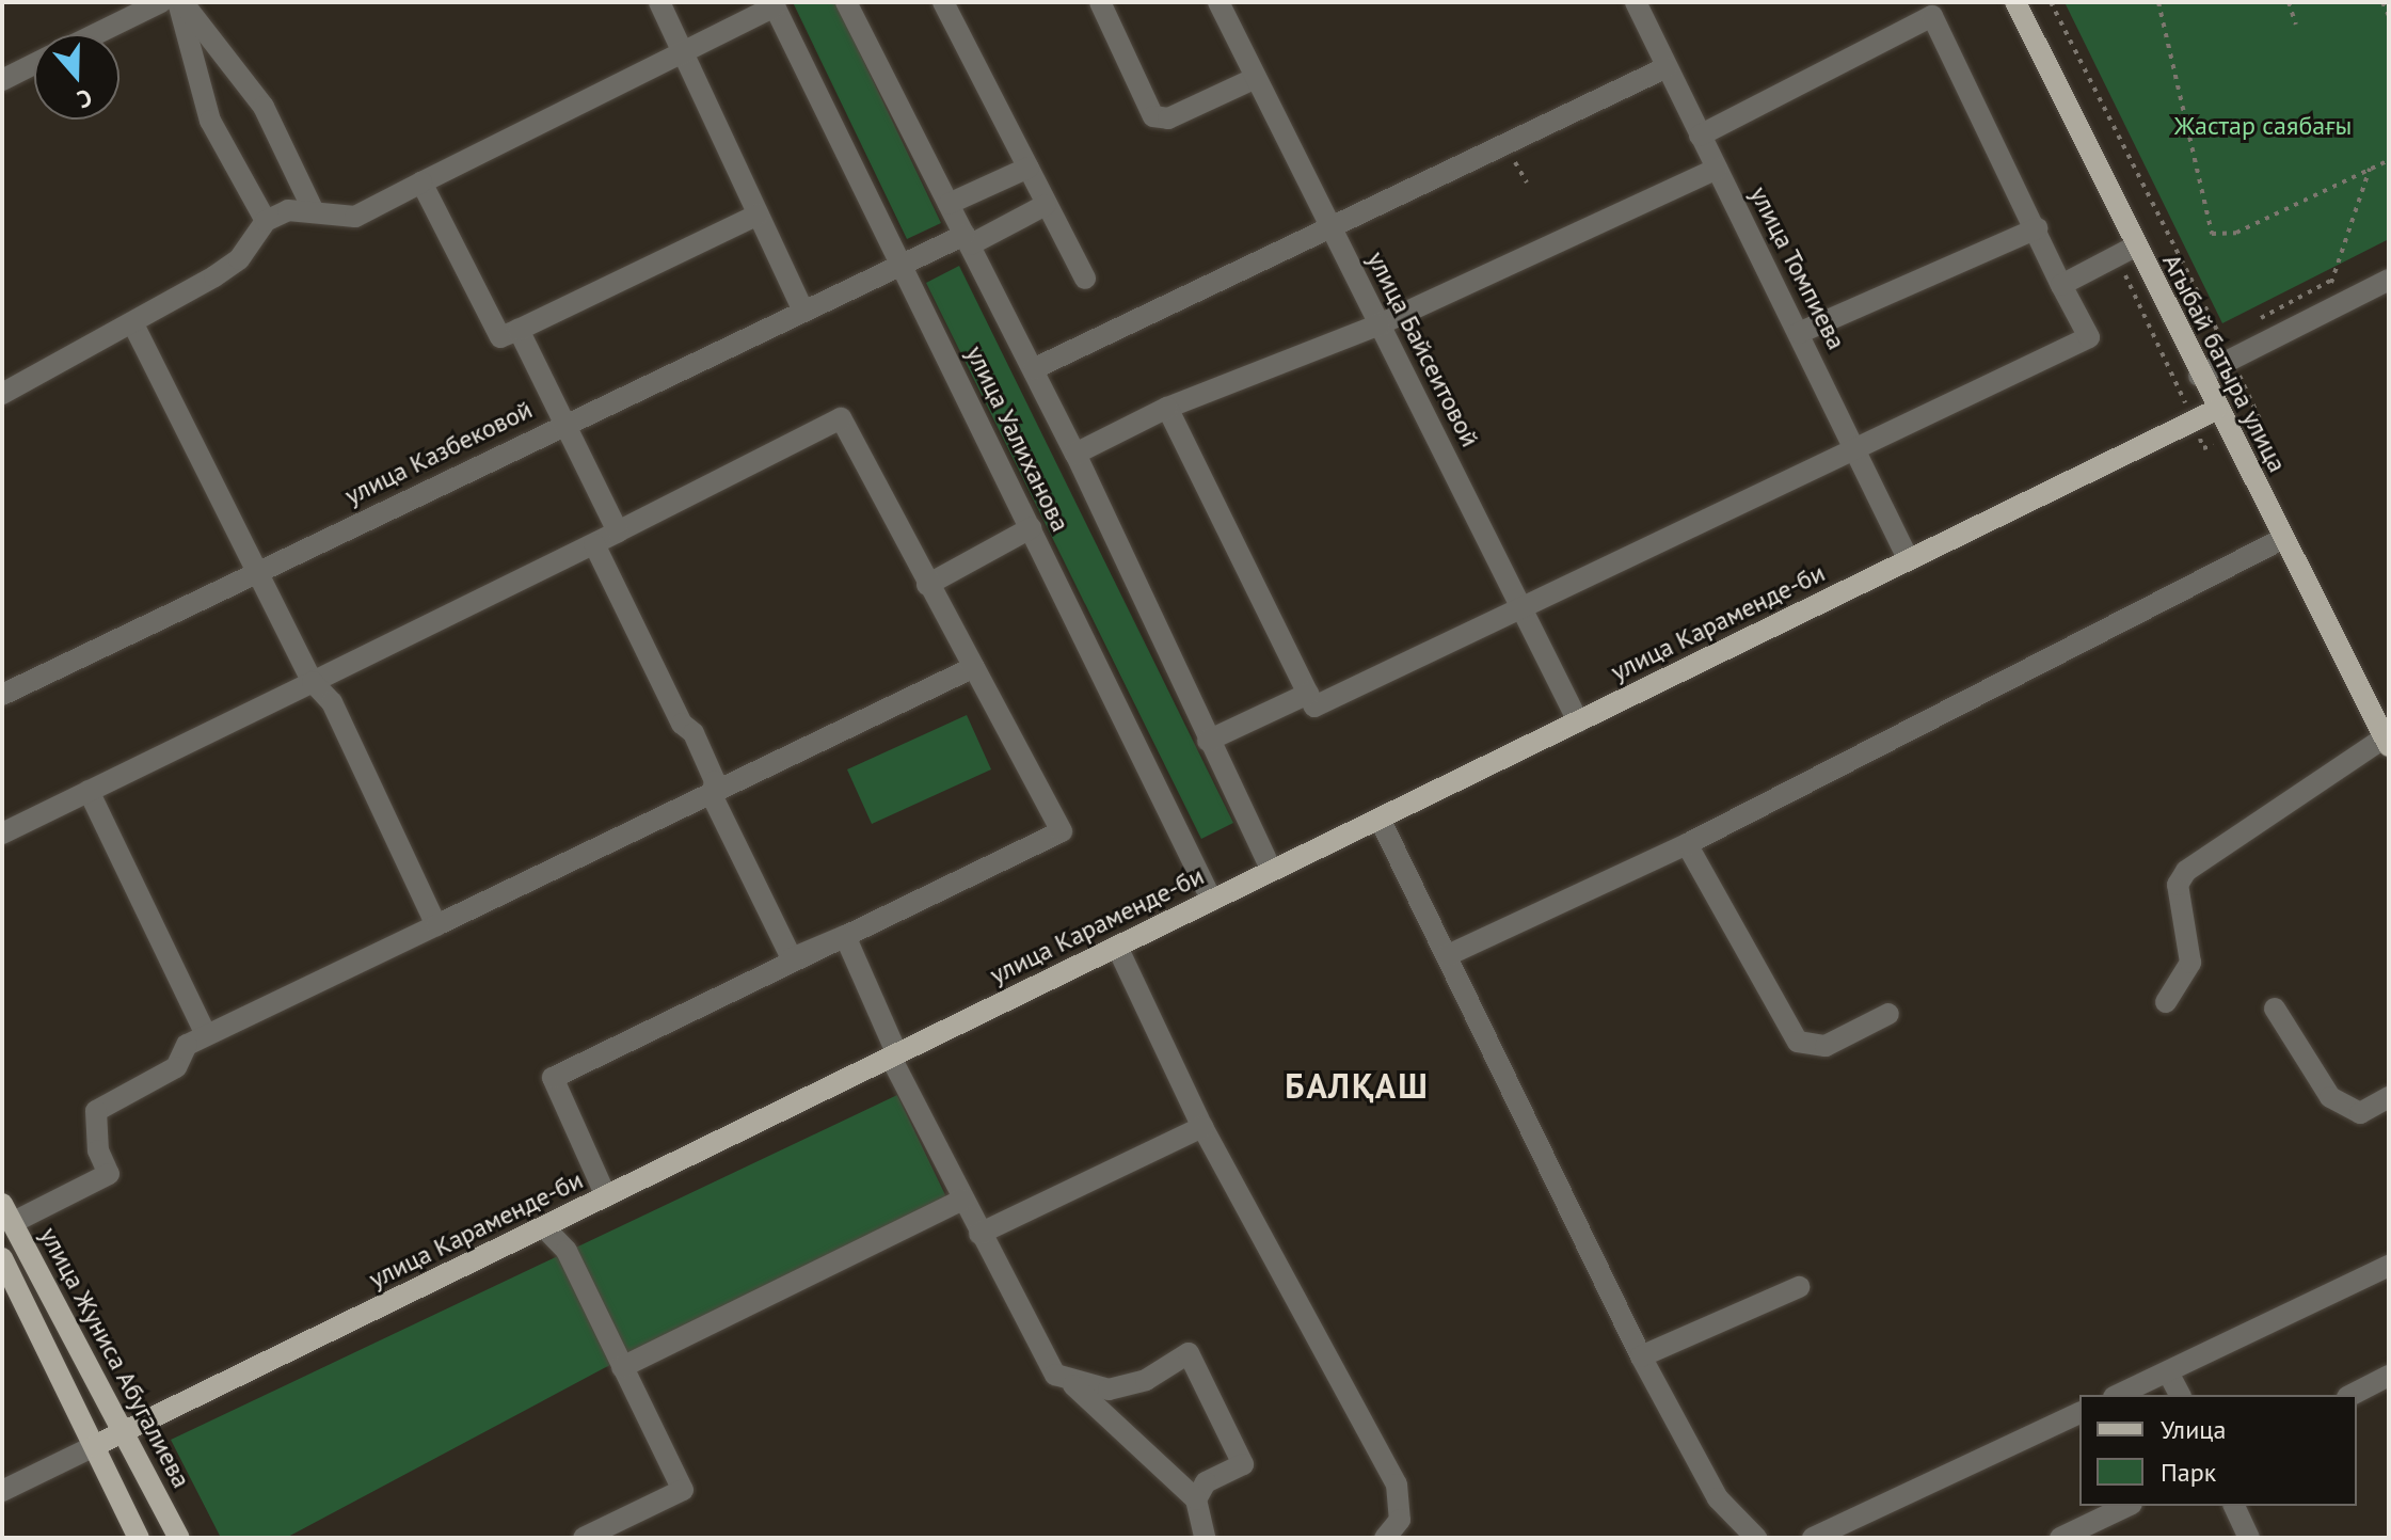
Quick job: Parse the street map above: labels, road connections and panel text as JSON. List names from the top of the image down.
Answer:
{
  "streets": {
    "main road": ["Агыбай батыра улица", "улица Караменде-би", "улица Жуниса Абугалиева"],
    "street": [
      "улица Томпиева",
      "улица Байсеитовой",
      "улица Уалиханова",
      "улица Казбековой"
    ]
  },
  "crossings": [
    ["улица Томпиева", "улица Караменде-би"],
    ["улица Байсеитовой", "улица Караменде-би"],
    ["Агыбай батыра улица", "улица Караменде-би"],
    ["улица Уалиханова", "улица Казбековой"],
    ["улица Уалиханова", "улица Караменде-би"],
    ["улица Караменде-би", "улица Жуниса Абугалиева"]
  ],
  "districts": ["БАЛҚАШ"],
  "parks": ["Жастар саябағы"],
  "legend": ["Улица", "Парк"],
  "north": "bottom"
}
